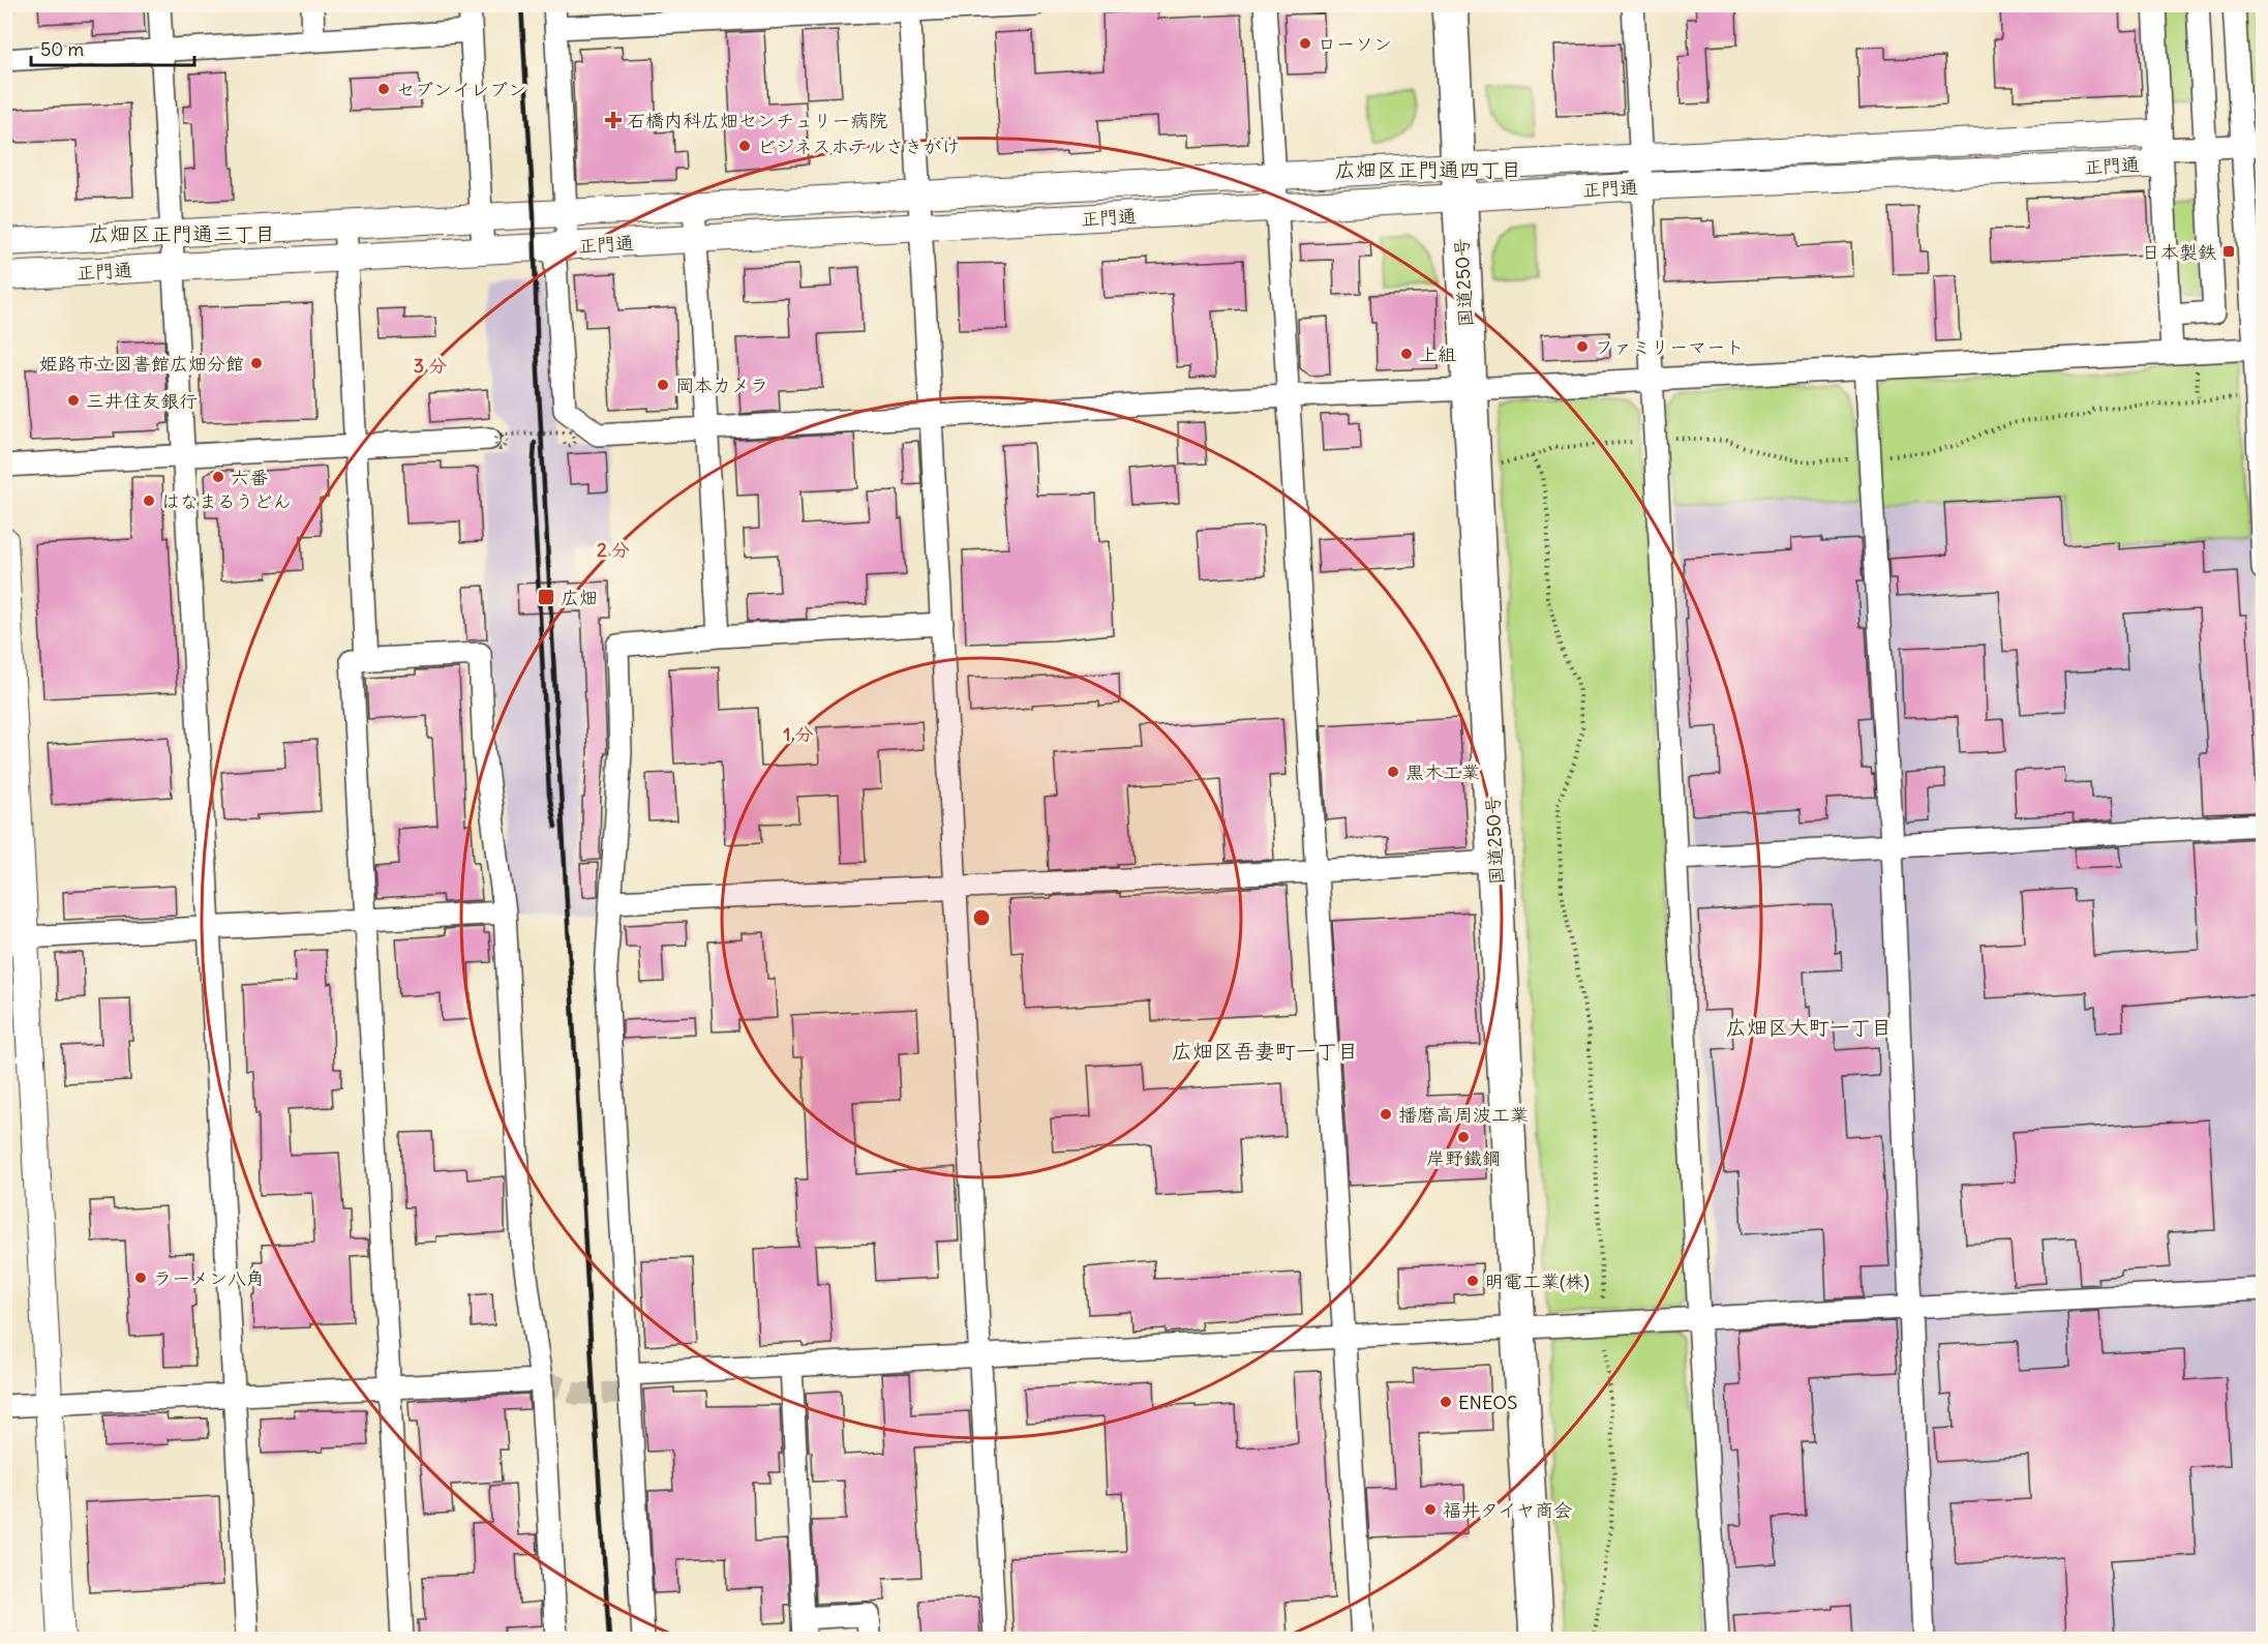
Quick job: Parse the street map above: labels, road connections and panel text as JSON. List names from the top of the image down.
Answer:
{
  "streets": {
    "highway": ["国道250号"],
    "street": ["正門通"]
  },
  "crossings": [
    ["正門通", "国道250号"]
  ],
  "districts": [
    "広畑区正門通四丁目",
    "広畑区正門通三丁目",
    "広畑区大町一丁目",
    "広畑区吾妻町一丁目"
  ],
  "places": {
    "other": [
      "ローソン",
      "セブンイレブン",
      "ビジネスホテルさきがけ",
      "ファミリーマート",
      "上組",
      "姫路市立図書館広畑分館",
      "岡本カメラ",
      "三井住友銀行",
      "六番",
      "はなまるうどん",
      "黒木工業",
      "播磨高周波工業",
      "岸野鐵鋼",
      "ラーメン八角",
      "明電工業(株)",
      "ENEOS",
      "福井タイヤ商会"
    ],
    "health": ["石橋内科広畑センチュリー病院"],
    "transit": ["日本製鉄", "広畑"]
  },
  "scale_bar": "50 m",
  "rings": ["3 分", "2 分", "1 分"]
}
